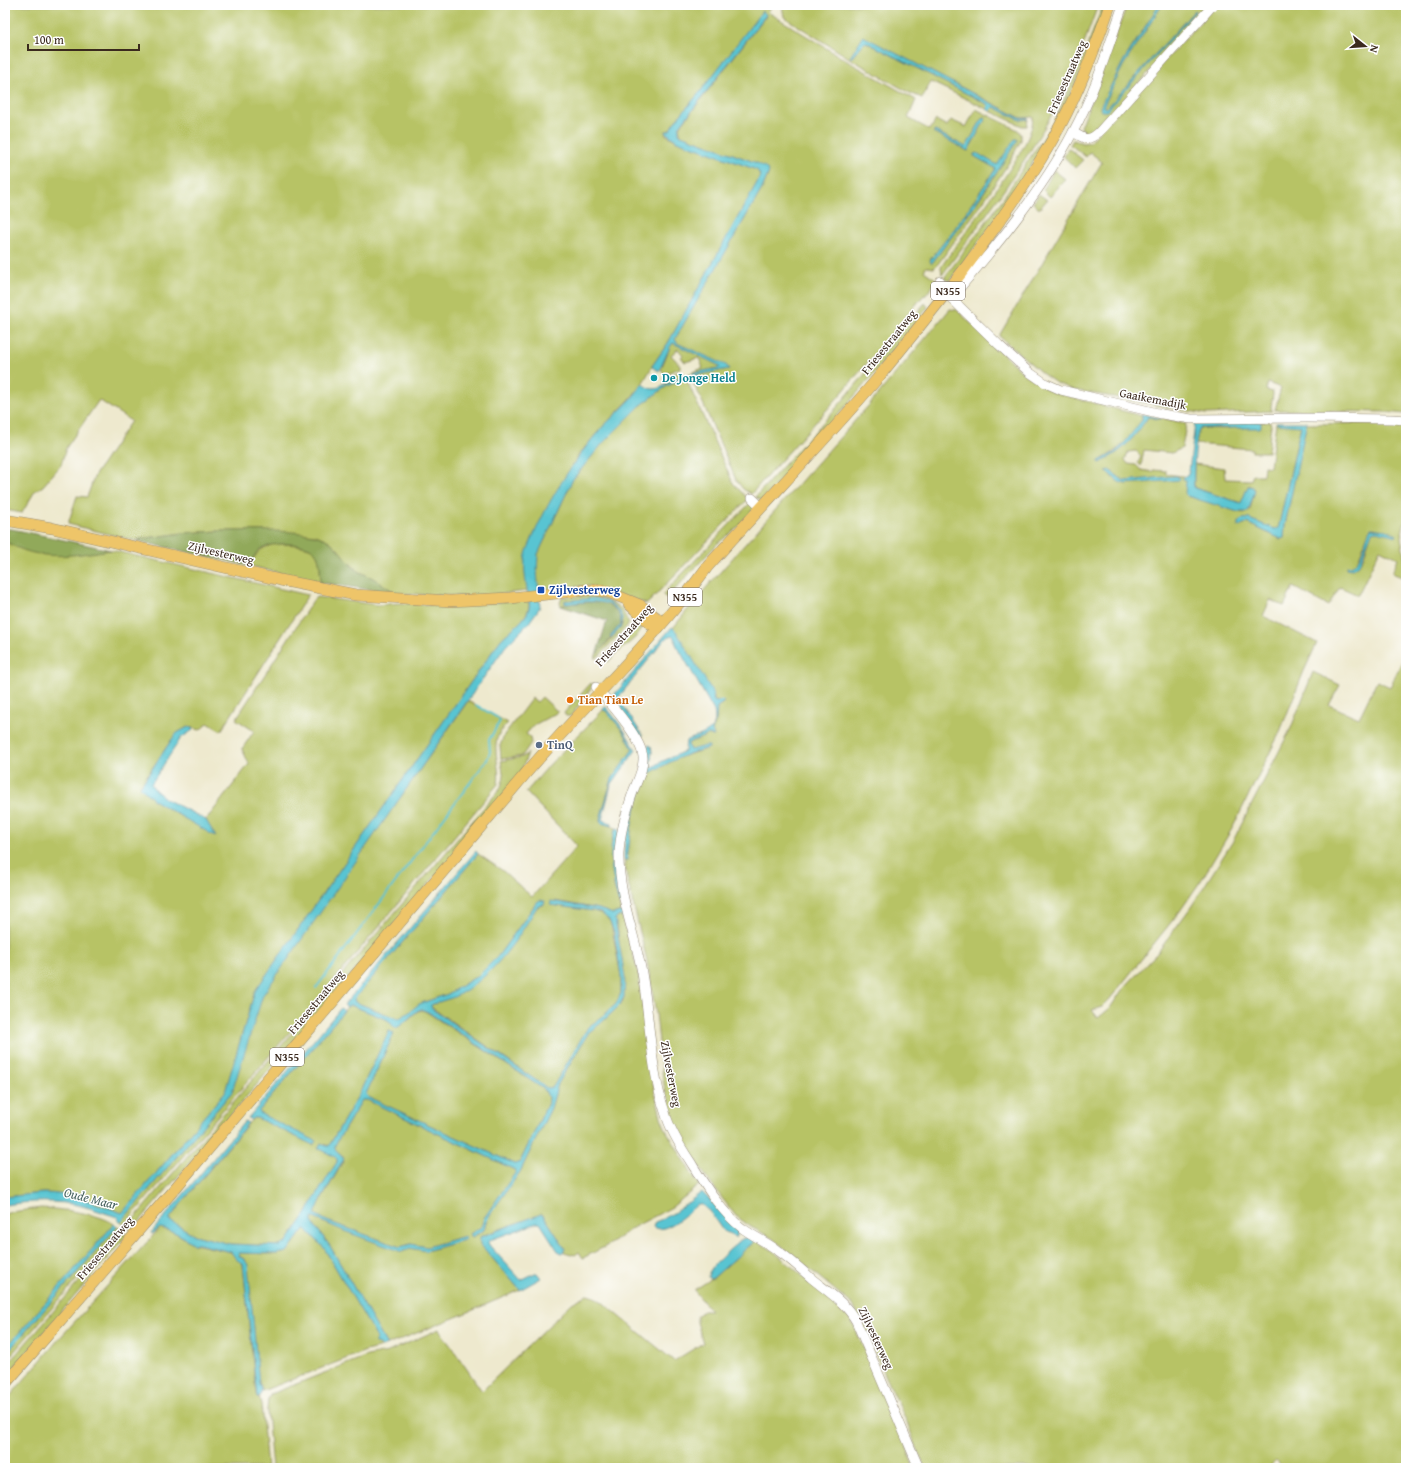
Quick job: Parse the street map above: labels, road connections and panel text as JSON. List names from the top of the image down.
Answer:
{
  "streets": {
    "main road": ["Friesestraatweg", "N355", "Zijlvesterweg"],
    "street": ["Gaaikemadijk"]
  },
  "crossings": [
    ["Friesestraatweg", "Gaaikemadijk"],
    ["Friesestraatweg", "Zijlvesterweg"]
  ],
  "water": ["Oude Maar"],
  "places": {
    "other": ["De Jonge Held", "Tian Tian Le", "TinQ"],
    "transit": ["Zijlvesterweg"]
  },
  "scale_bar": "100 m",
  "north": "right"
}
